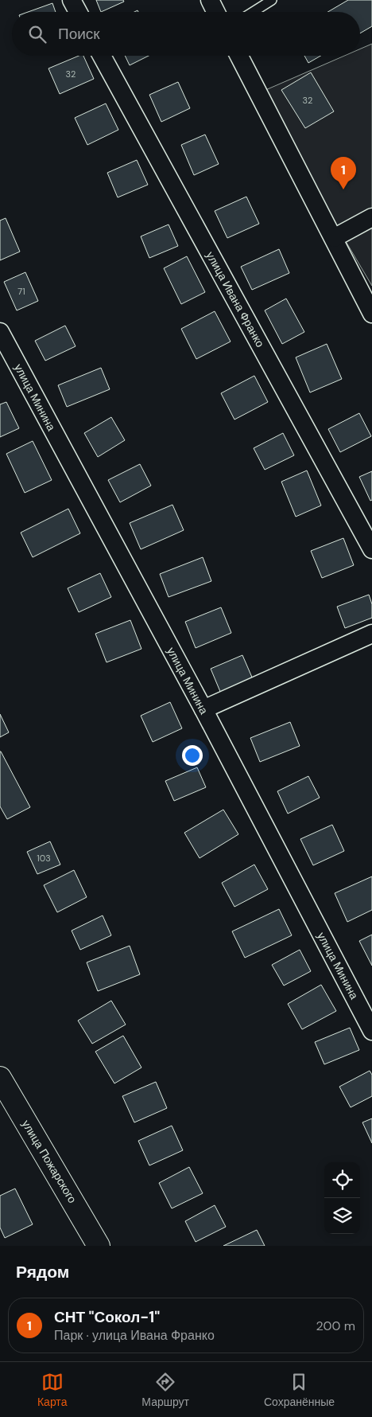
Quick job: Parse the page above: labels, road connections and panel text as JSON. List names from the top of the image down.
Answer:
{
  "streets": {
    "street": ["улица Ивана Франко", "улица Минина", "улица Пожарского"]
  },
  "house_numbers": [
    "32",
    "32",
    "71",
    "103"
  ],
  "page": {
    "search": "Поиск",
    "pins": "1",
    "heading": "Рядом",
    "list": [
      {
        "mark": "1",
        "name": "СНТ \"Сокол-1\"",
        "note": "Парк · улица Ивана Франко",
        "value": "200 m"
      }
    ],
    "nav": ["Карта", "Маршрут", "Сохранённые"]
  }
}
